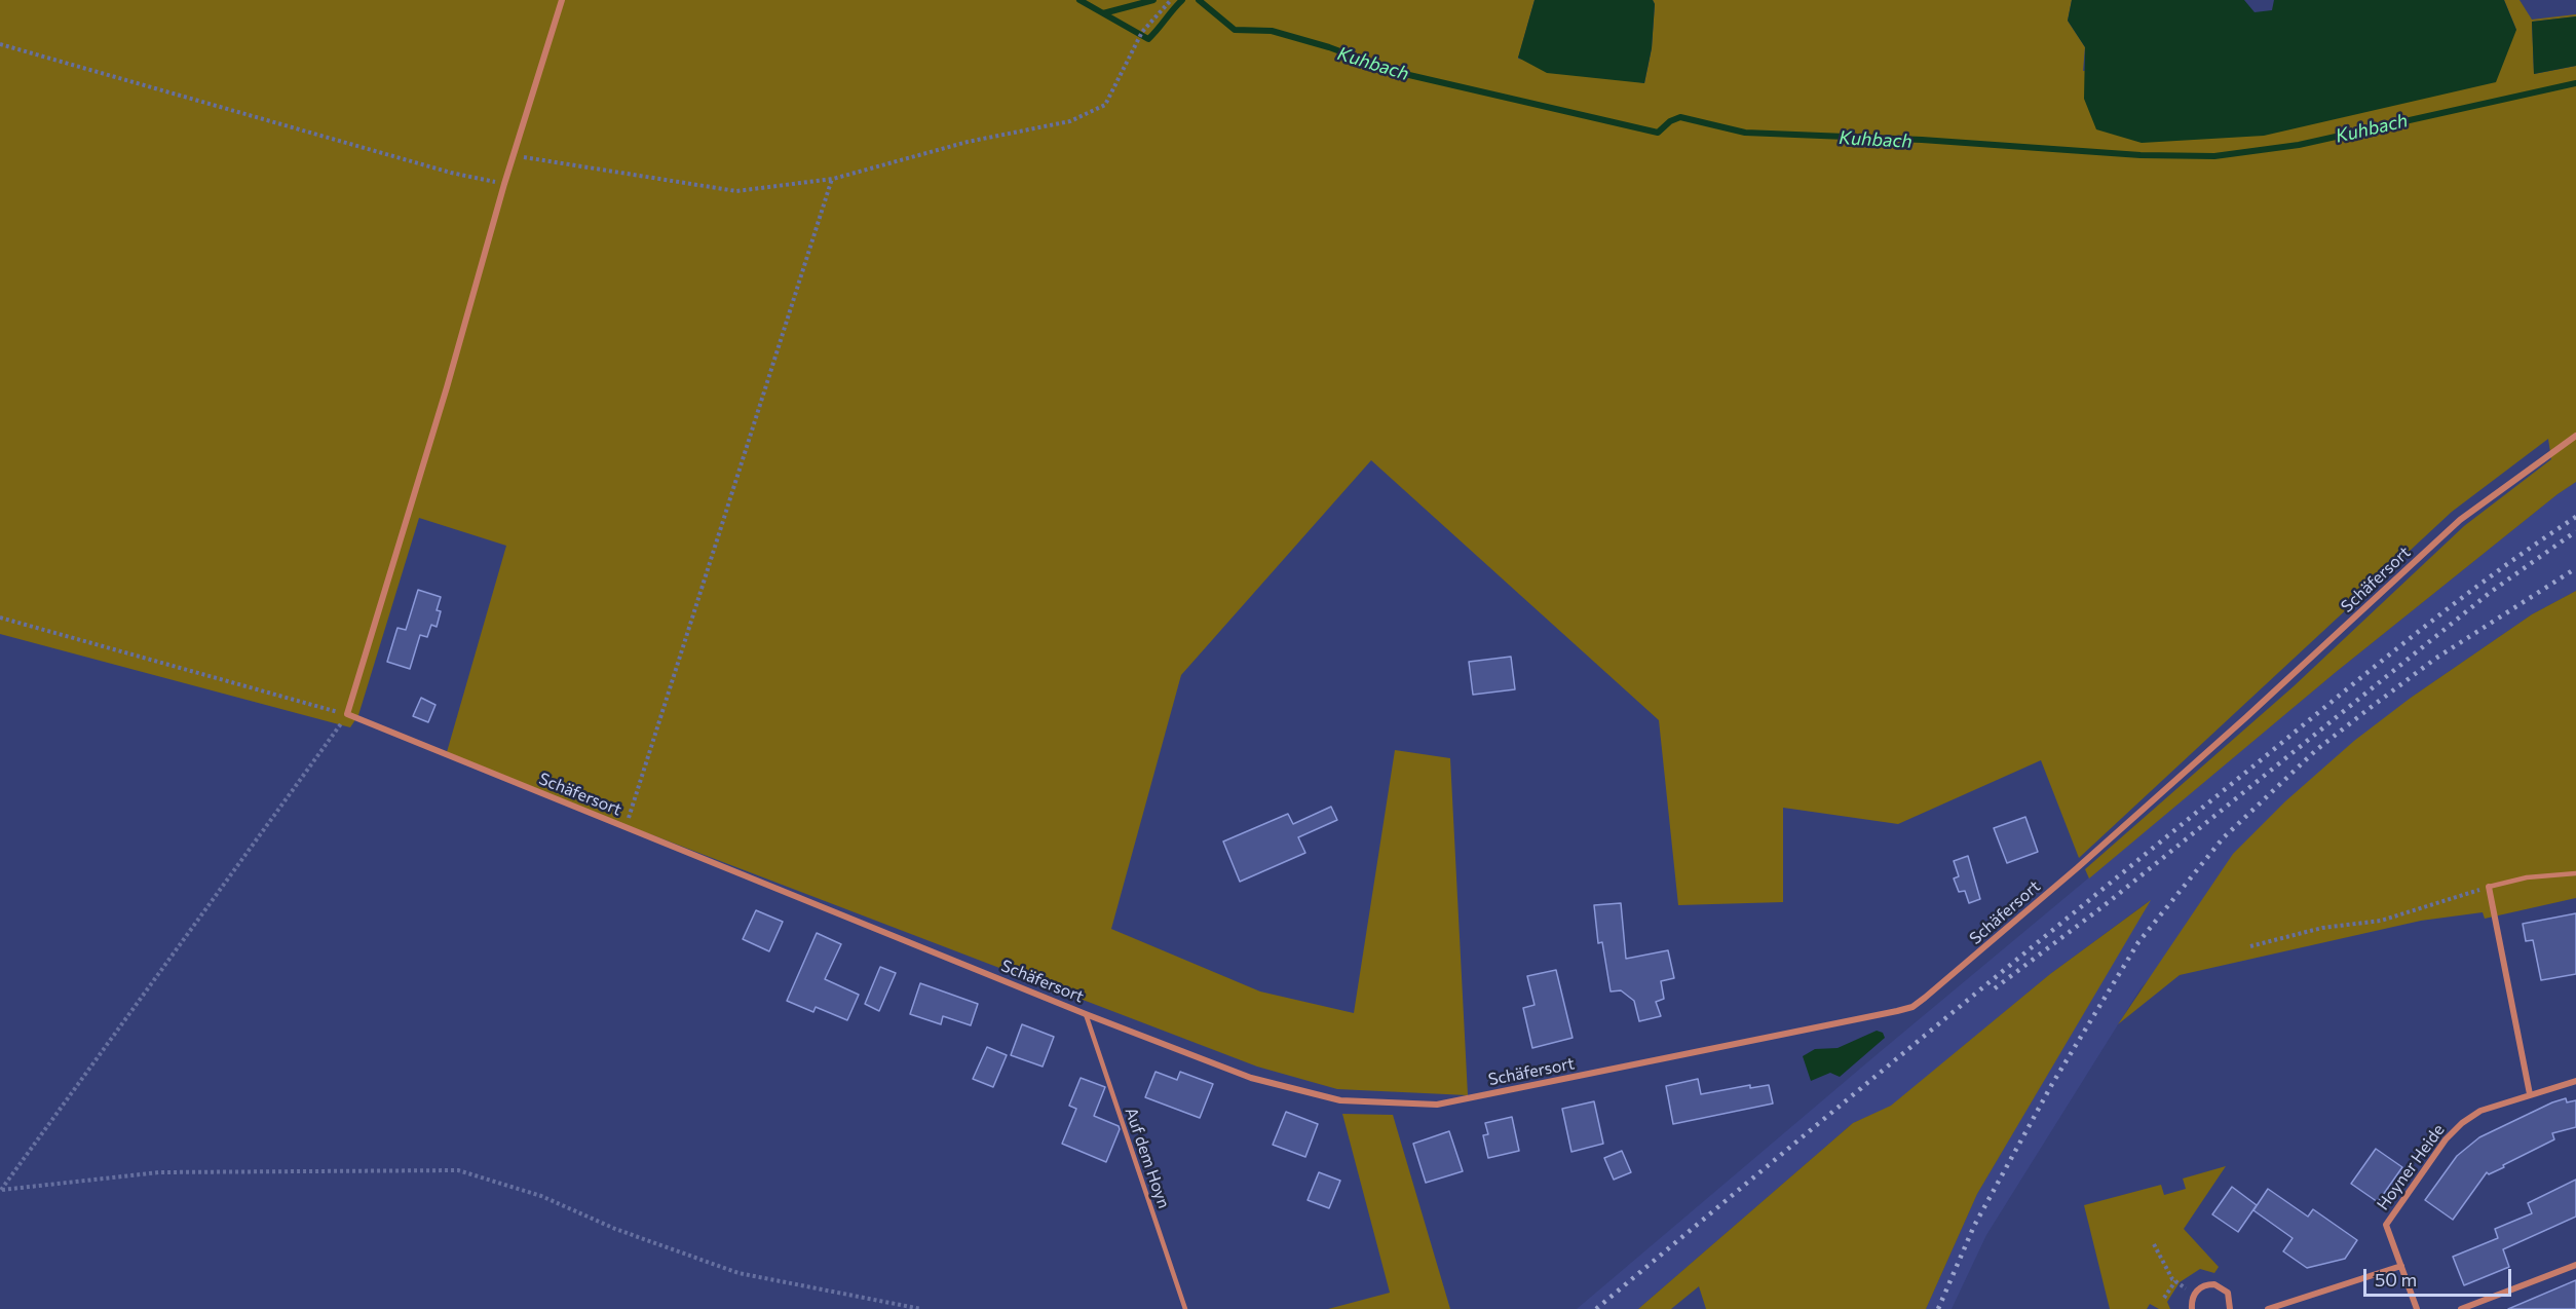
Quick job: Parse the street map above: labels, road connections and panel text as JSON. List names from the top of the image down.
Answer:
{
  "streets": {
    "street": ["Schäfersort", "Hoyner Heide"],
    "lane": ["Auf dem Hoyn"]
  },
  "crossings": [
    ["Schäfersort", "Auf dem Hoyn"]
  ],
  "water": ["Kuhbach"],
  "scale_bar": "50 m"
}
